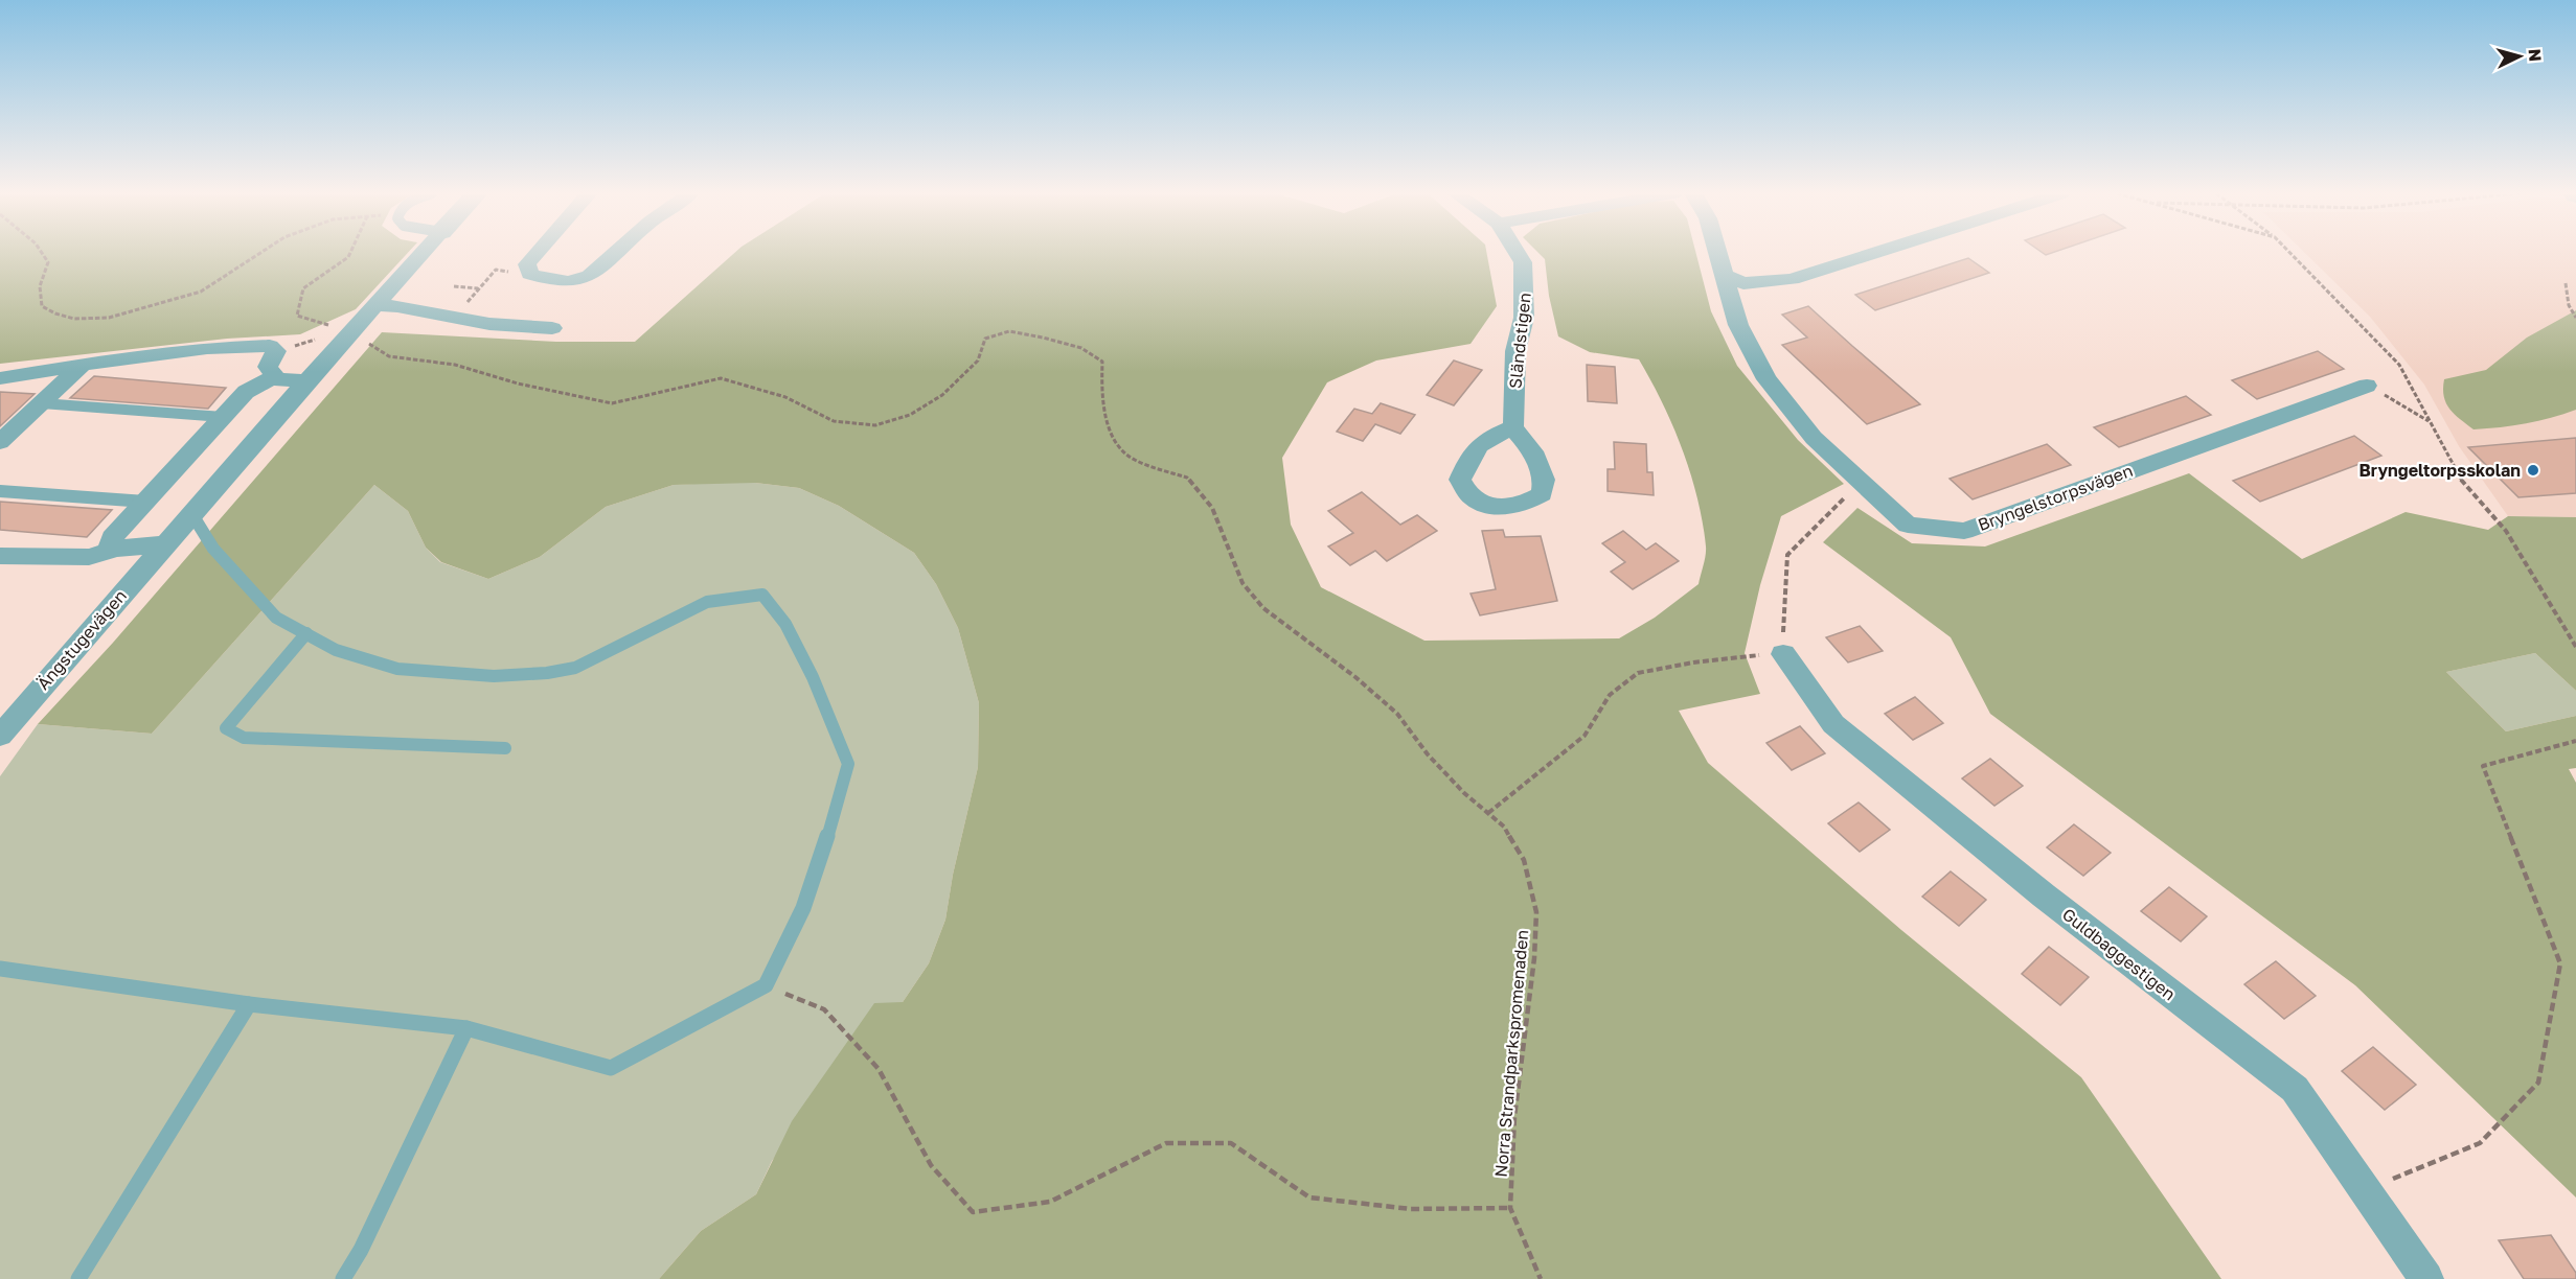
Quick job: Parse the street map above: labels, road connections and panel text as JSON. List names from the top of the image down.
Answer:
{
  "streets": {
    "street": [
      "Sländstigen",
      "Bryngelstorpsvägen",
      "Ängstugevägen",
      "Guldbaggestigen"
    ],
    "path": ["Norra Strandparkspromenaden"]
  },
  "crossings": [
    ["Ängstugevägen", "Norra Strandparkspromenaden"]
  ],
  "places": ["Bryngeltorpsskolan"],
  "north": "right"
}
